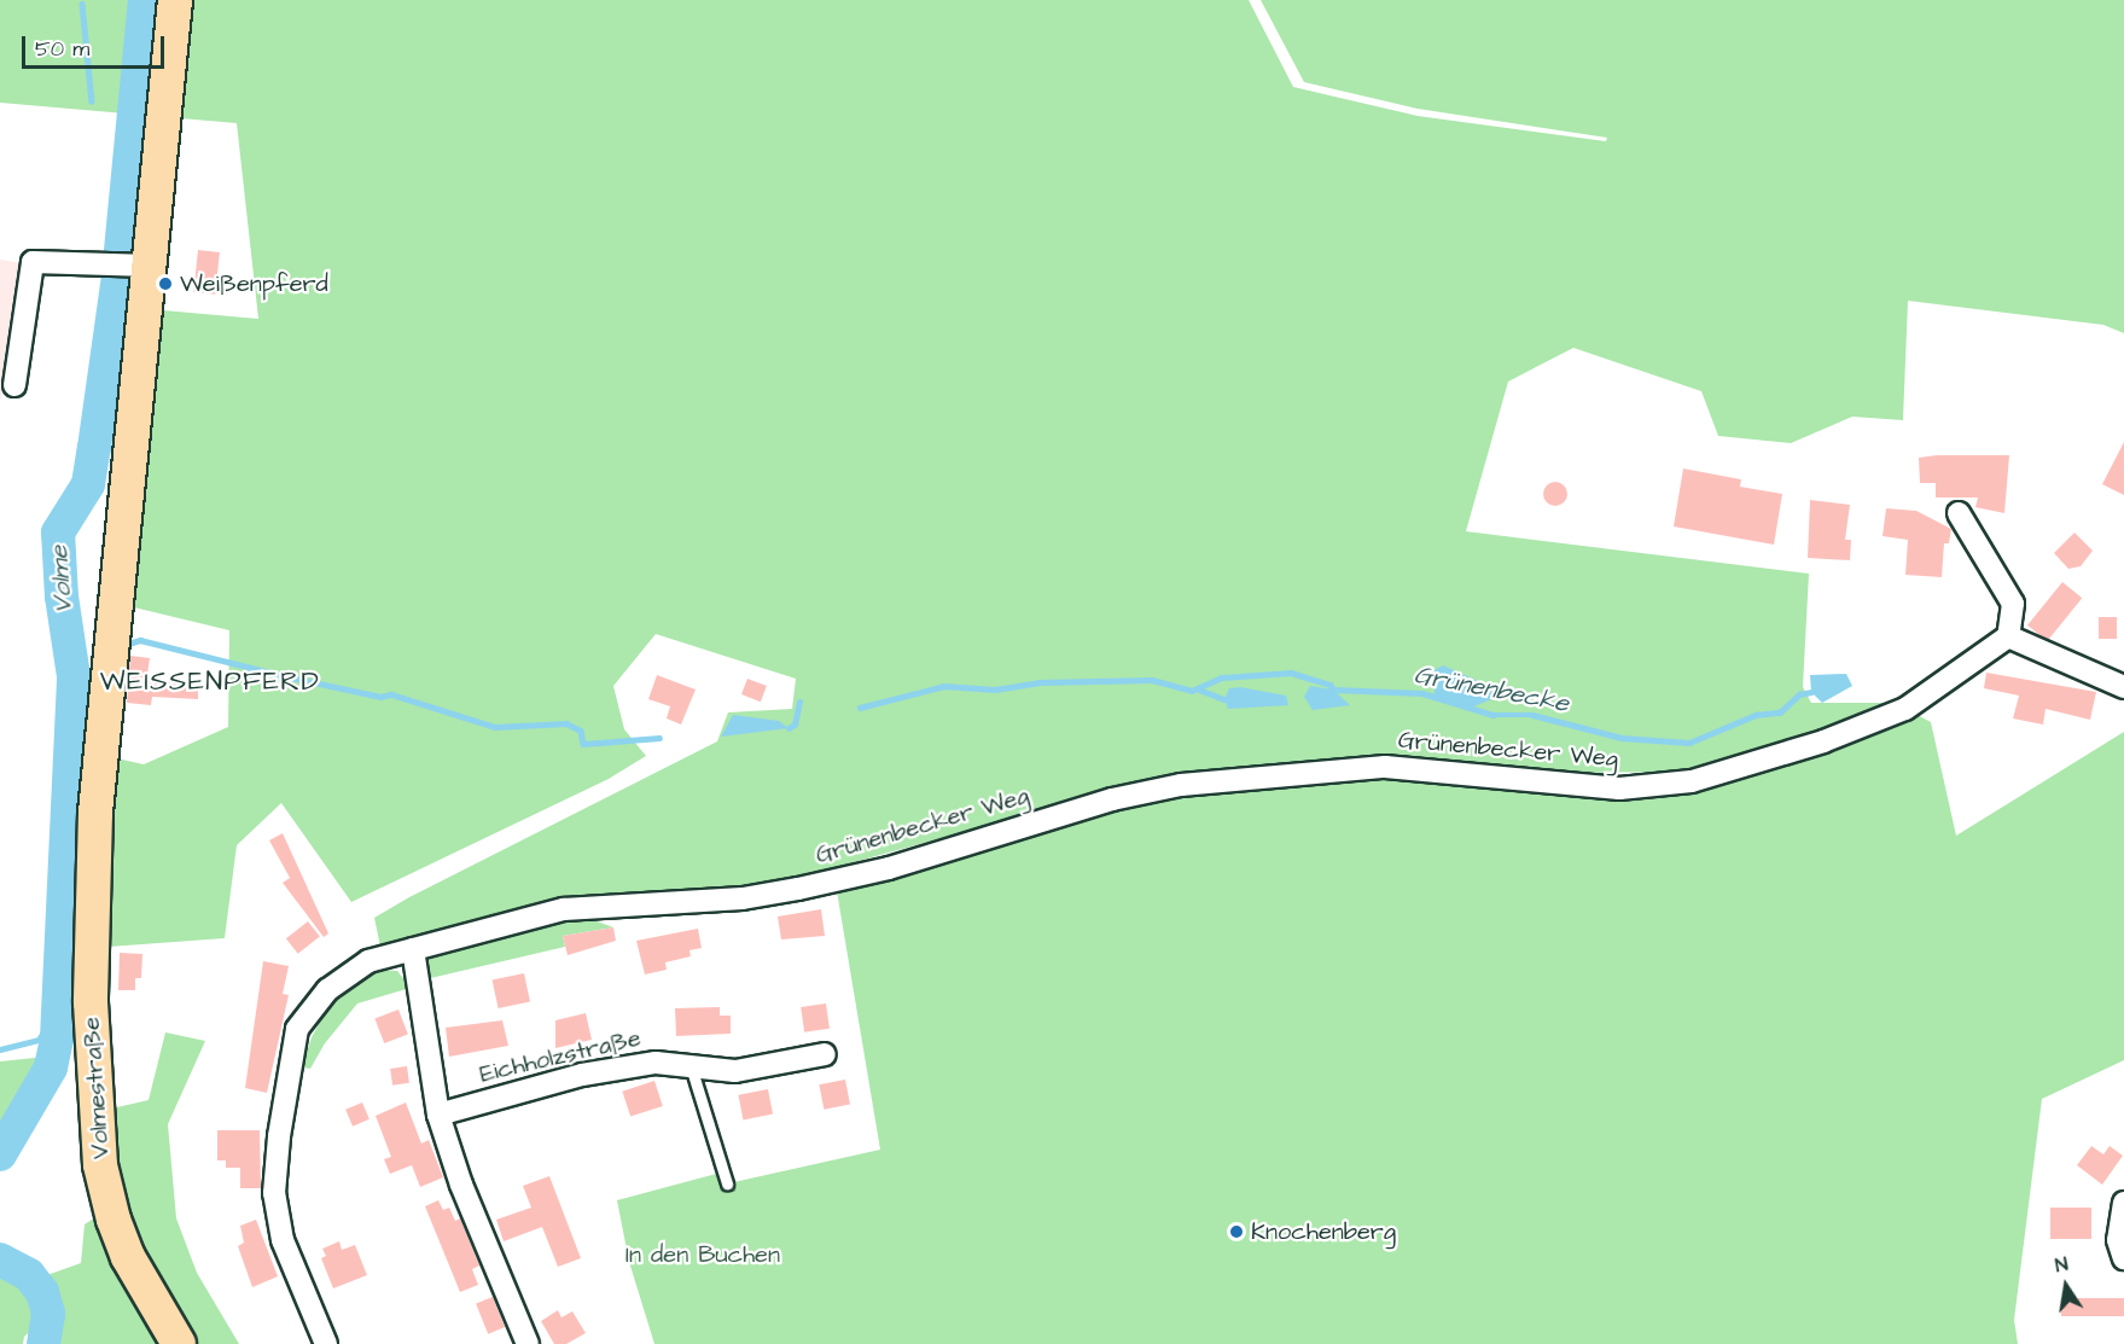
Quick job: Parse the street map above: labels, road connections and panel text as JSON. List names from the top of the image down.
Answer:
{
  "streets": {
    "main road": ["Volmestraße"],
    "street": ["Grünenbecker Weg", "Eichholzstraße"]
  },
  "districts": ["WEISSENPFERD"],
  "water": ["Volme", "Grünenbecke"],
  "parks": ["In den Buchen"],
  "places": ["Weißenpferd", "Knochenberg"],
  "scale_bar": "50 m",
  "north": "top"
}
